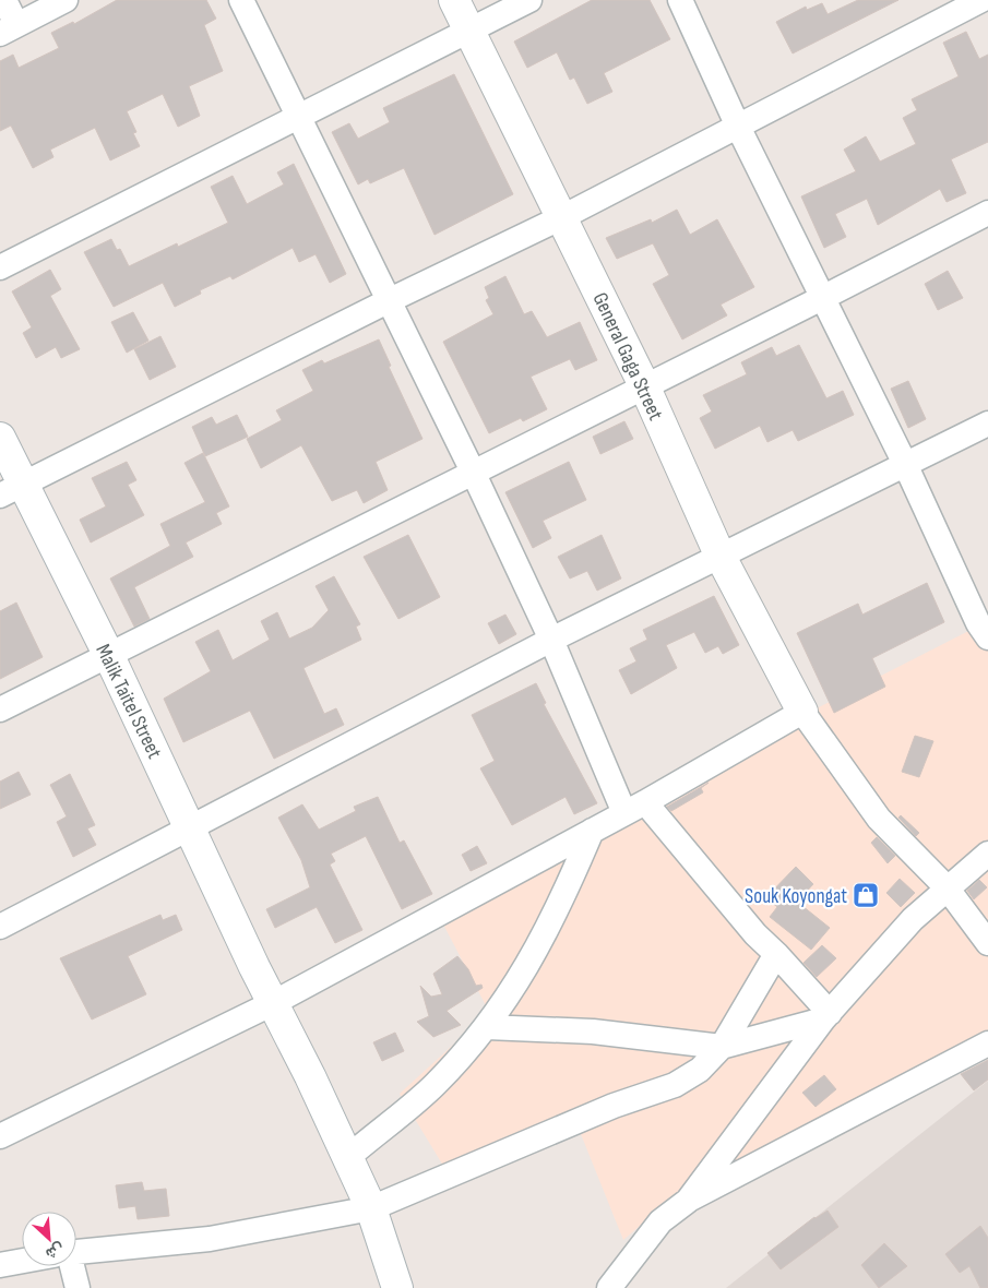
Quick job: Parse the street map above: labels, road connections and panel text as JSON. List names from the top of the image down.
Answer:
{
  "streets": {
    "main road": ["General Gaga Street", "Malik Taitel Street"]
  },
  "places": {
    "shop": ["Souk Koyongat"]
  },
  "north": "bottom right"
}
